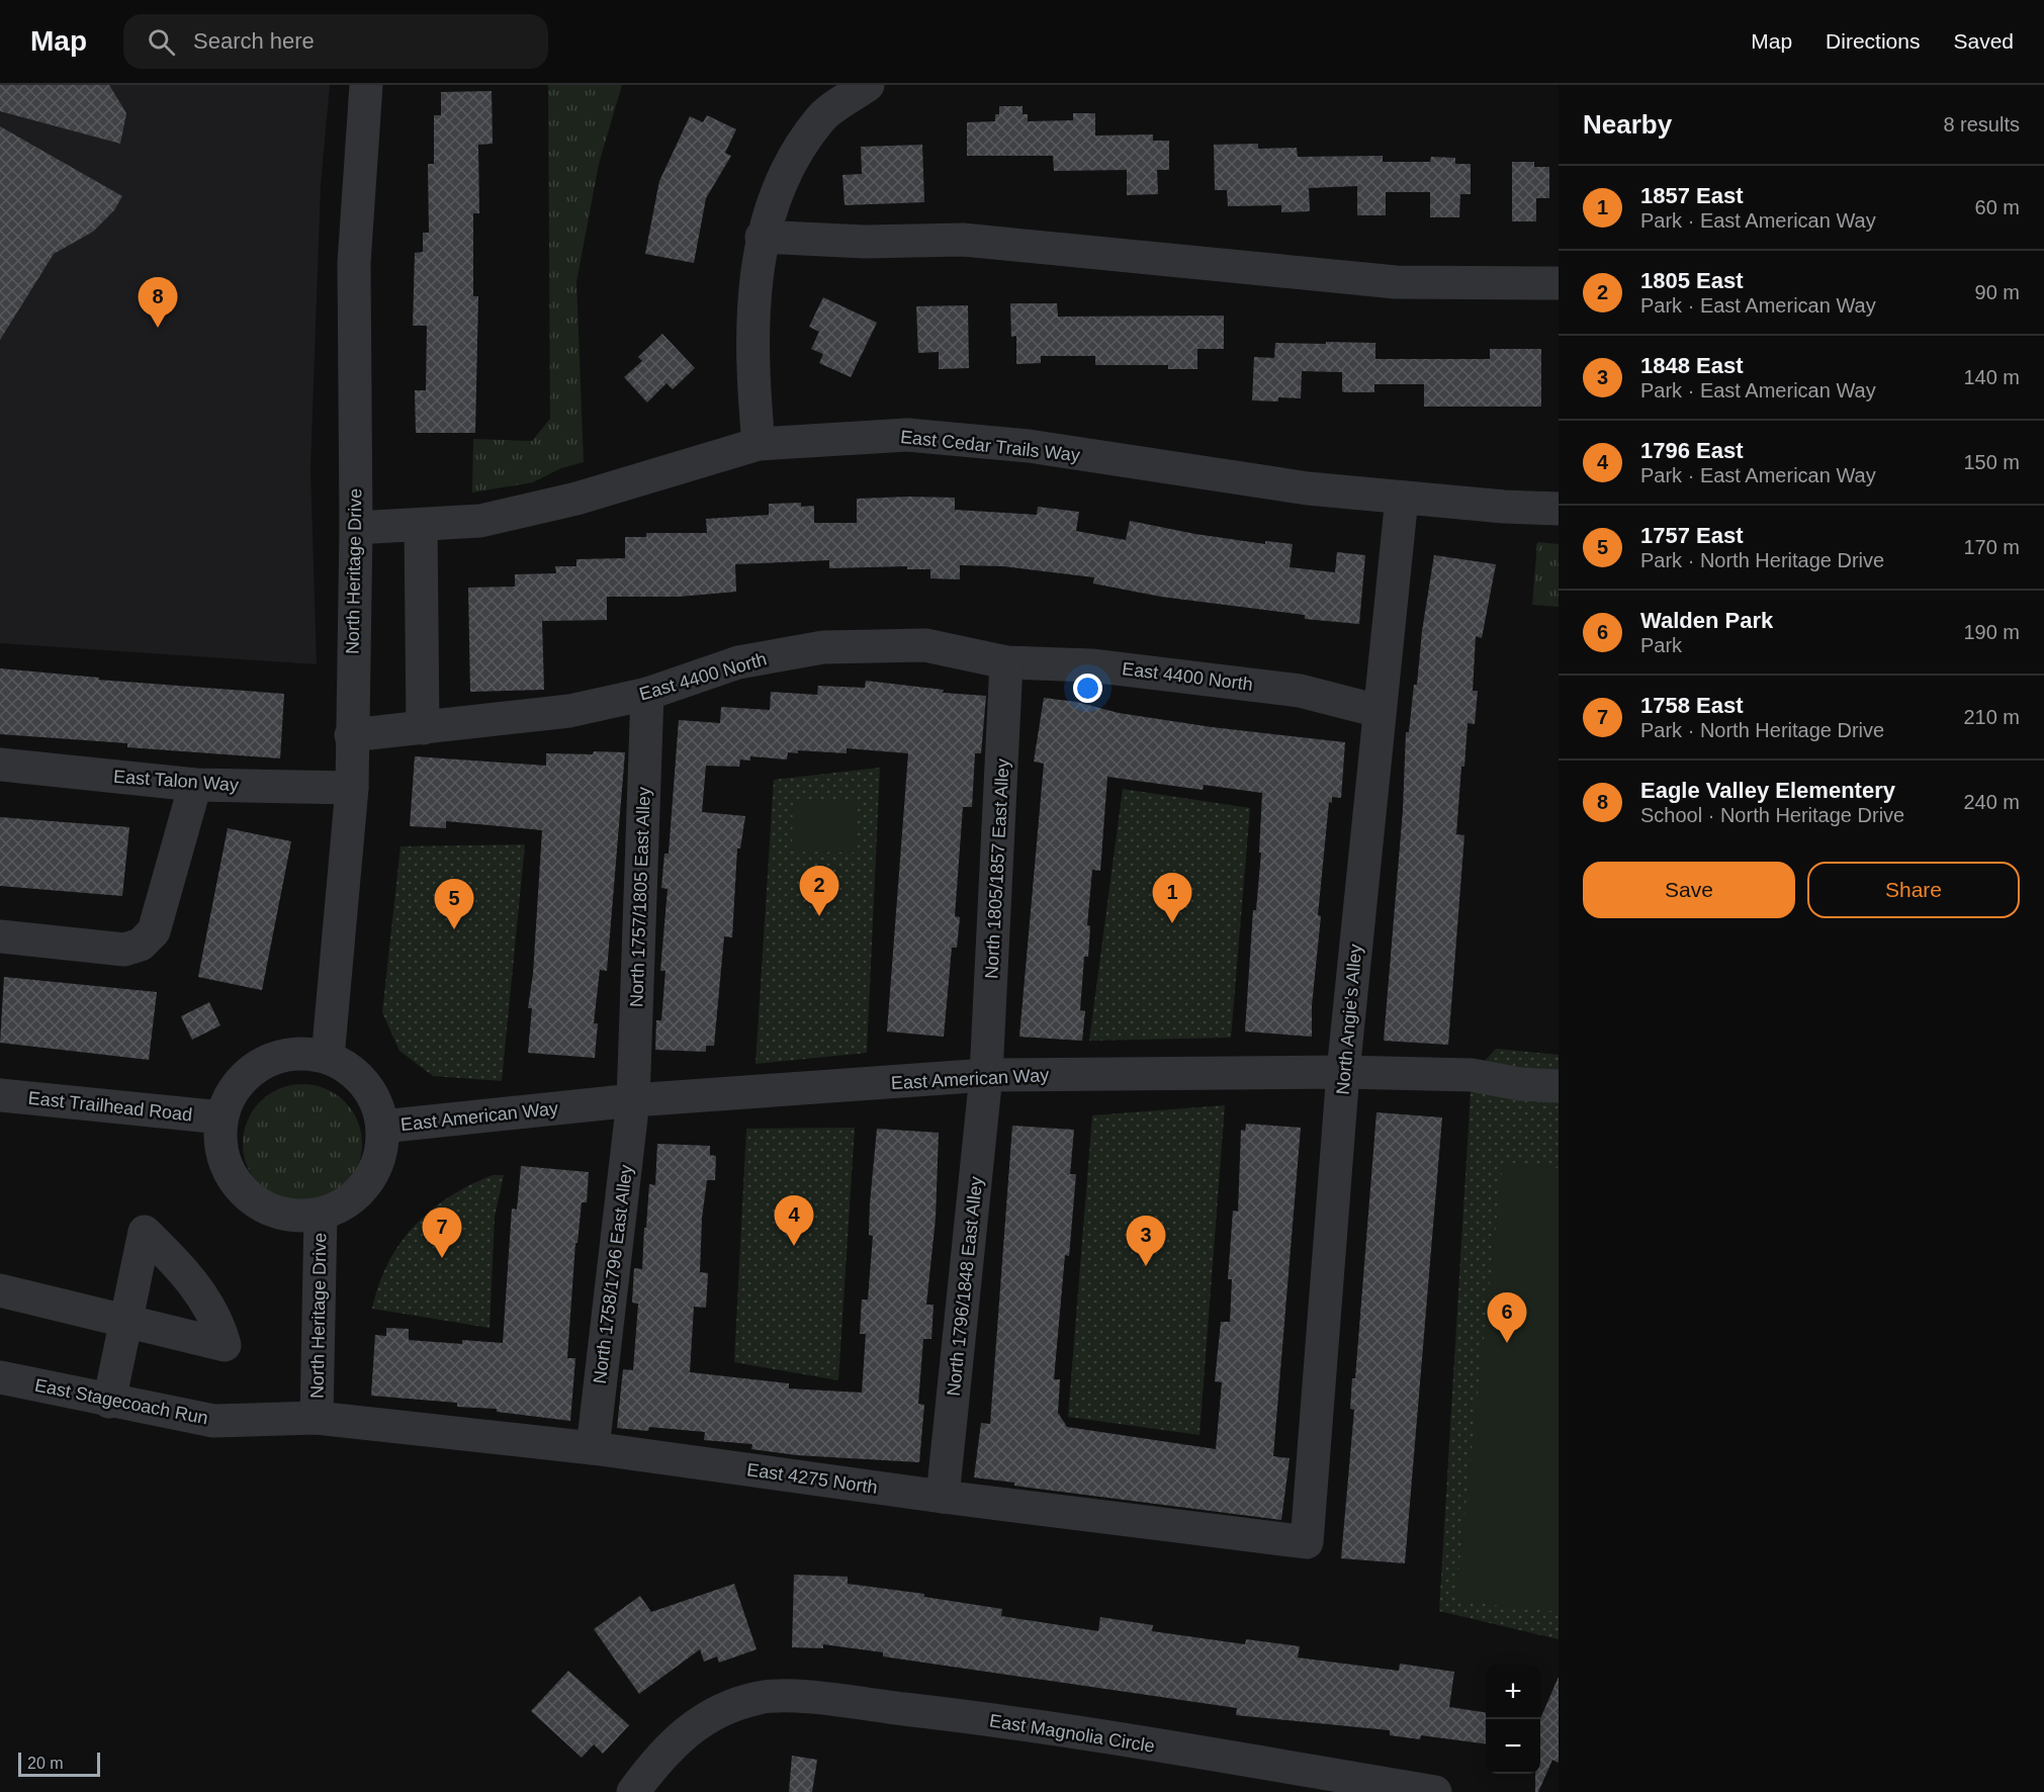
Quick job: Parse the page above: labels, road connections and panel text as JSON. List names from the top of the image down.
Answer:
{
  "streets": {
    "street": [
      "East Cedar Trails Way",
      "North Heritage Drive",
      "East 4400 North",
      "East Talon Way",
      "North 1805/1857 East Alley",
      "North 1757/1805 East Alley",
      "North Angie's Alley",
      "East American Way",
      "East Trailhead Road",
      "North 1758/1796 East Alley",
      "North 1796/1848 East Alley",
      "East Stagecoach Run",
      "East 4275 North",
      "East Magnolia Circle"
    ]
  },
  "crossings": [
    ["East Cedar Trails Way", "North Heritage Drive"],
    ["East Cedar Trails Way", "North Angie's Alley"],
    ["North Heritage Drive", "East 4400 North"],
    ["North Heritage Drive", "East Talon Way"],
    ["North Heritage Drive", "East American Way"],
    ["North Heritage Drive", "East Trailhead Road"],
    ["North Heritage Drive", "East Stagecoach Run"],
    ["North Heritage Drive", "East 4275 North"],
    ["East 4400 North", "North 1805/1857 East Alley"],
    ["East 4400 North", "North 1757/1805 East Alley"],
    ["East 4400 North", "North Angie's Alley"],
    ["North 1805/1857 East Alley", "East American Way"],
    ["North 1805/1857 East Alley", "North 1796/1848 East Alley"],
    ["North 1757/1805 East Alley", "East American Way"],
    ["North 1757/1805 East Alley", "North 1758/1796 East Alley"],
    ["North Angie's Alley", "East American Way"],
    ["North Angie's Alley", "East 4275 North"],
    ["East American Way", "East Trailhead Road"],
    ["East American Way", "North 1758/1796 East Alley"],
    ["East American Way", "North 1796/1848 East Alley"],
    ["North 1758/1796 East Alley", "East 4275 North"],
    ["North 1796/1848 East Alley", "East 4275 North"],
    ["East Stagecoach Run", "East 4275 North"]
  ],
  "scale_bar": "20 m",
  "page": {
    "header": "Map",
    "search": "Search here",
    "nav": ["Map", "Directions", "Saved"],
    "heading": ["Nearby", "8 results"],
    "list": [
      {
        "mark": "1",
        "name": "1857 East",
        "note": "Park · East American Way",
        "value": "60 m"
      },
      {
        "mark": "2",
        "name": "1805 East",
        "note": "Park · East American Way",
        "value": "90 m"
      },
      {
        "mark": "3",
        "name": "1848 East",
        "note": "Park · East American Way",
        "value": "140 m"
      },
      {
        "mark": "4",
        "name": "1796 East",
        "note": "Park · East American Way",
        "value": "150 m"
      },
      {
        "mark": "5",
        "name": "1757 East",
        "note": "Park · North Heritage Drive",
        "value": "170 m"
      },
      {
        "mark": "6",
        "name": "Walden Park",
        "note": "Park",
        "value": "190 m"
      },
      {
        "mark": "7",
        "name": "1758 East",
        "note": "Park · North Heritage Drive",
        "value": "210 m"
      },
      {
        "mark": "8",
        "name": "Eagle Valley Elementery",
        "note": "School · North Heritage Drive",
        "value": "240 m"
      }
    ],
    "pins": [
      "8",
      "2",
      "1",
      "5",
      "4",
      "7",
      "3",
      "6"
    ],
    "buttons": ["Save", "Share"],
    "map_buttons": ["+", "−"],
    "scale": "20 m"
  }
}
